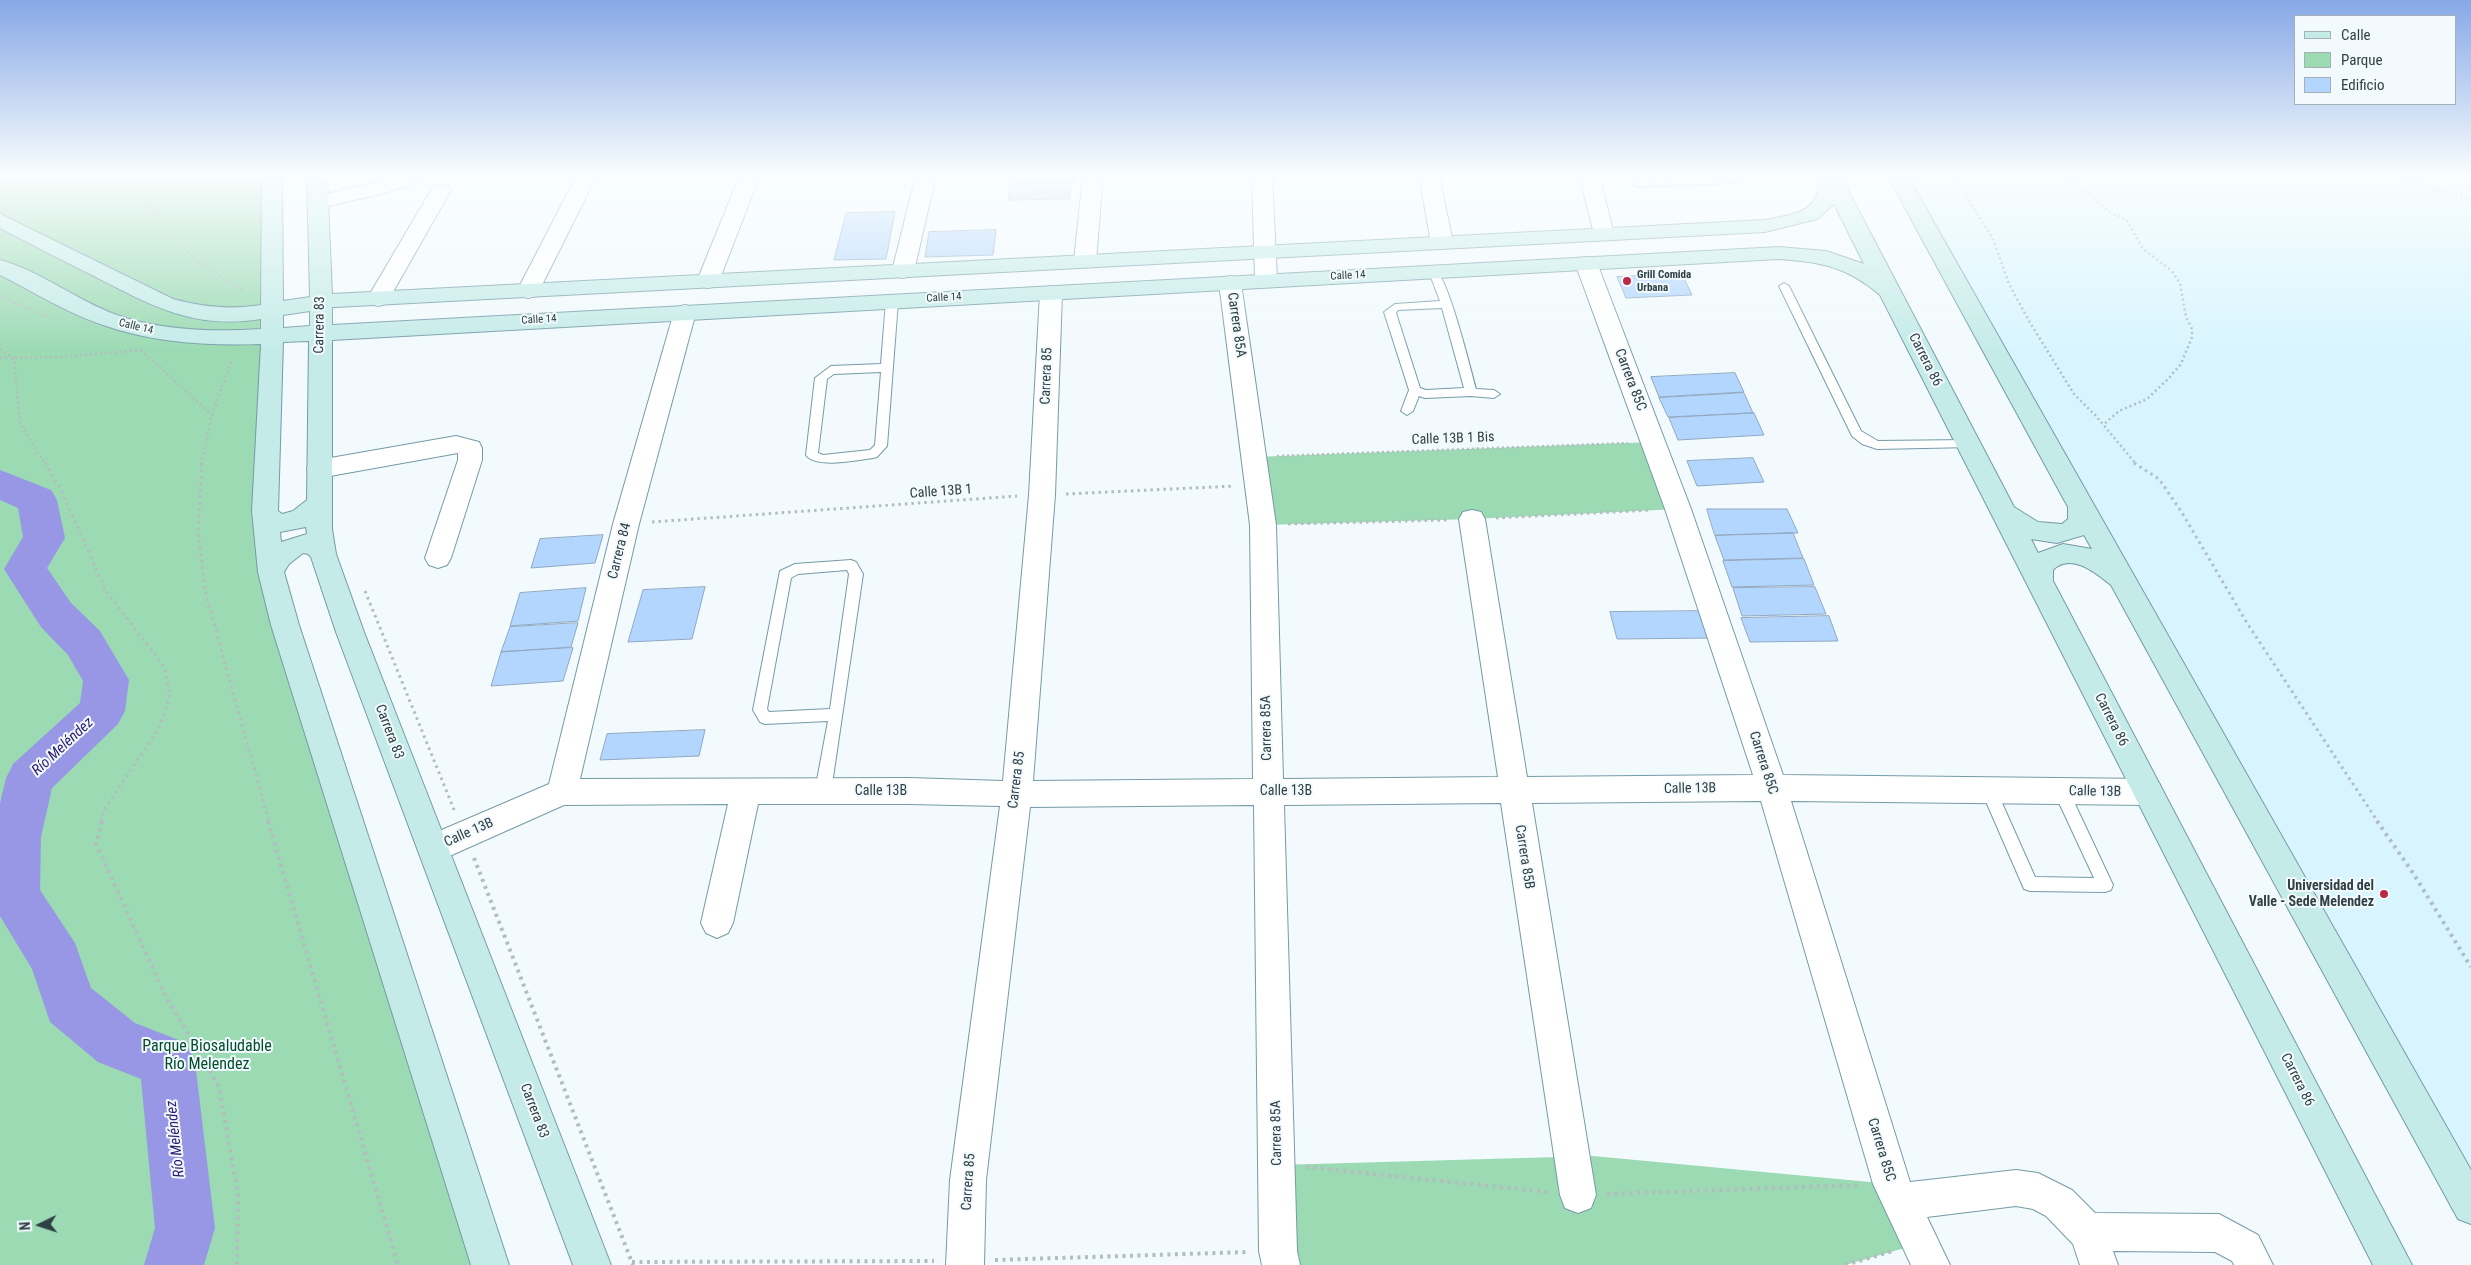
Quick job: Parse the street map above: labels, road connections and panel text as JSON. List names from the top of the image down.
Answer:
{
  "streets": {
    "street": [
      "Calle 14",
      "Carrera 83",
      "Carrera 85A",
      "Carrera 86",
      "Carrera 85",
      "Carrera 85C",
      "Carrera 84",
      "Calle 13B",
      "Carrera 85B"
    ],
    "path": ["Calle 13B 1 Bis", "Calle 13B 1"]
  },
  "crossings": [
    ["Calle 14", "Carrera 83"],
    ["Calle 14", "Carrera 85A"],
    ["Calle 14", "Carrera 86"],
    ["Calle 14", "Carrera 85"],
    ["Calle 14", "Carrera 85C"],
    ["Calle 14", "Carrera 84"],
    ["Carrera 83", "Calle 13B"],
    ["Carrera 85A", "Calle 13B 1 Bis"],
    ["Carrera 85A", "Calle 13B 1"],
    ["Carrera 85A", "Calle 13B"],
    ["Carrera 86", "Calle 13B"],
    ["Carrera 85", "Calle 13B 1"],
    ["Carrera 85", "Calle 13B"],
    ["Carrera 85C", "Calle 13B 1 Bis"],
    ["Carrera 85C", "Calle 13B"],
    ["Calle 13B 1 Bis", "Calle 13B 1"],
    ["Calle 13B 1", "Carrera 84"],
    ["Carrera 84", "Calle 13B"],
    ["Calle 13B", "Carrera 85B"]
  ],
  "water": ["Río Meléndez"],
  "parks": ["Parque Biosaludable Río Melendez"],
  "places": ["Grill Comida Urbana", "Universidad del Valle - Sede Melendez"],
  "legend": ["Calle", "Parque", "Edificio"],
  "north": "left"
}
